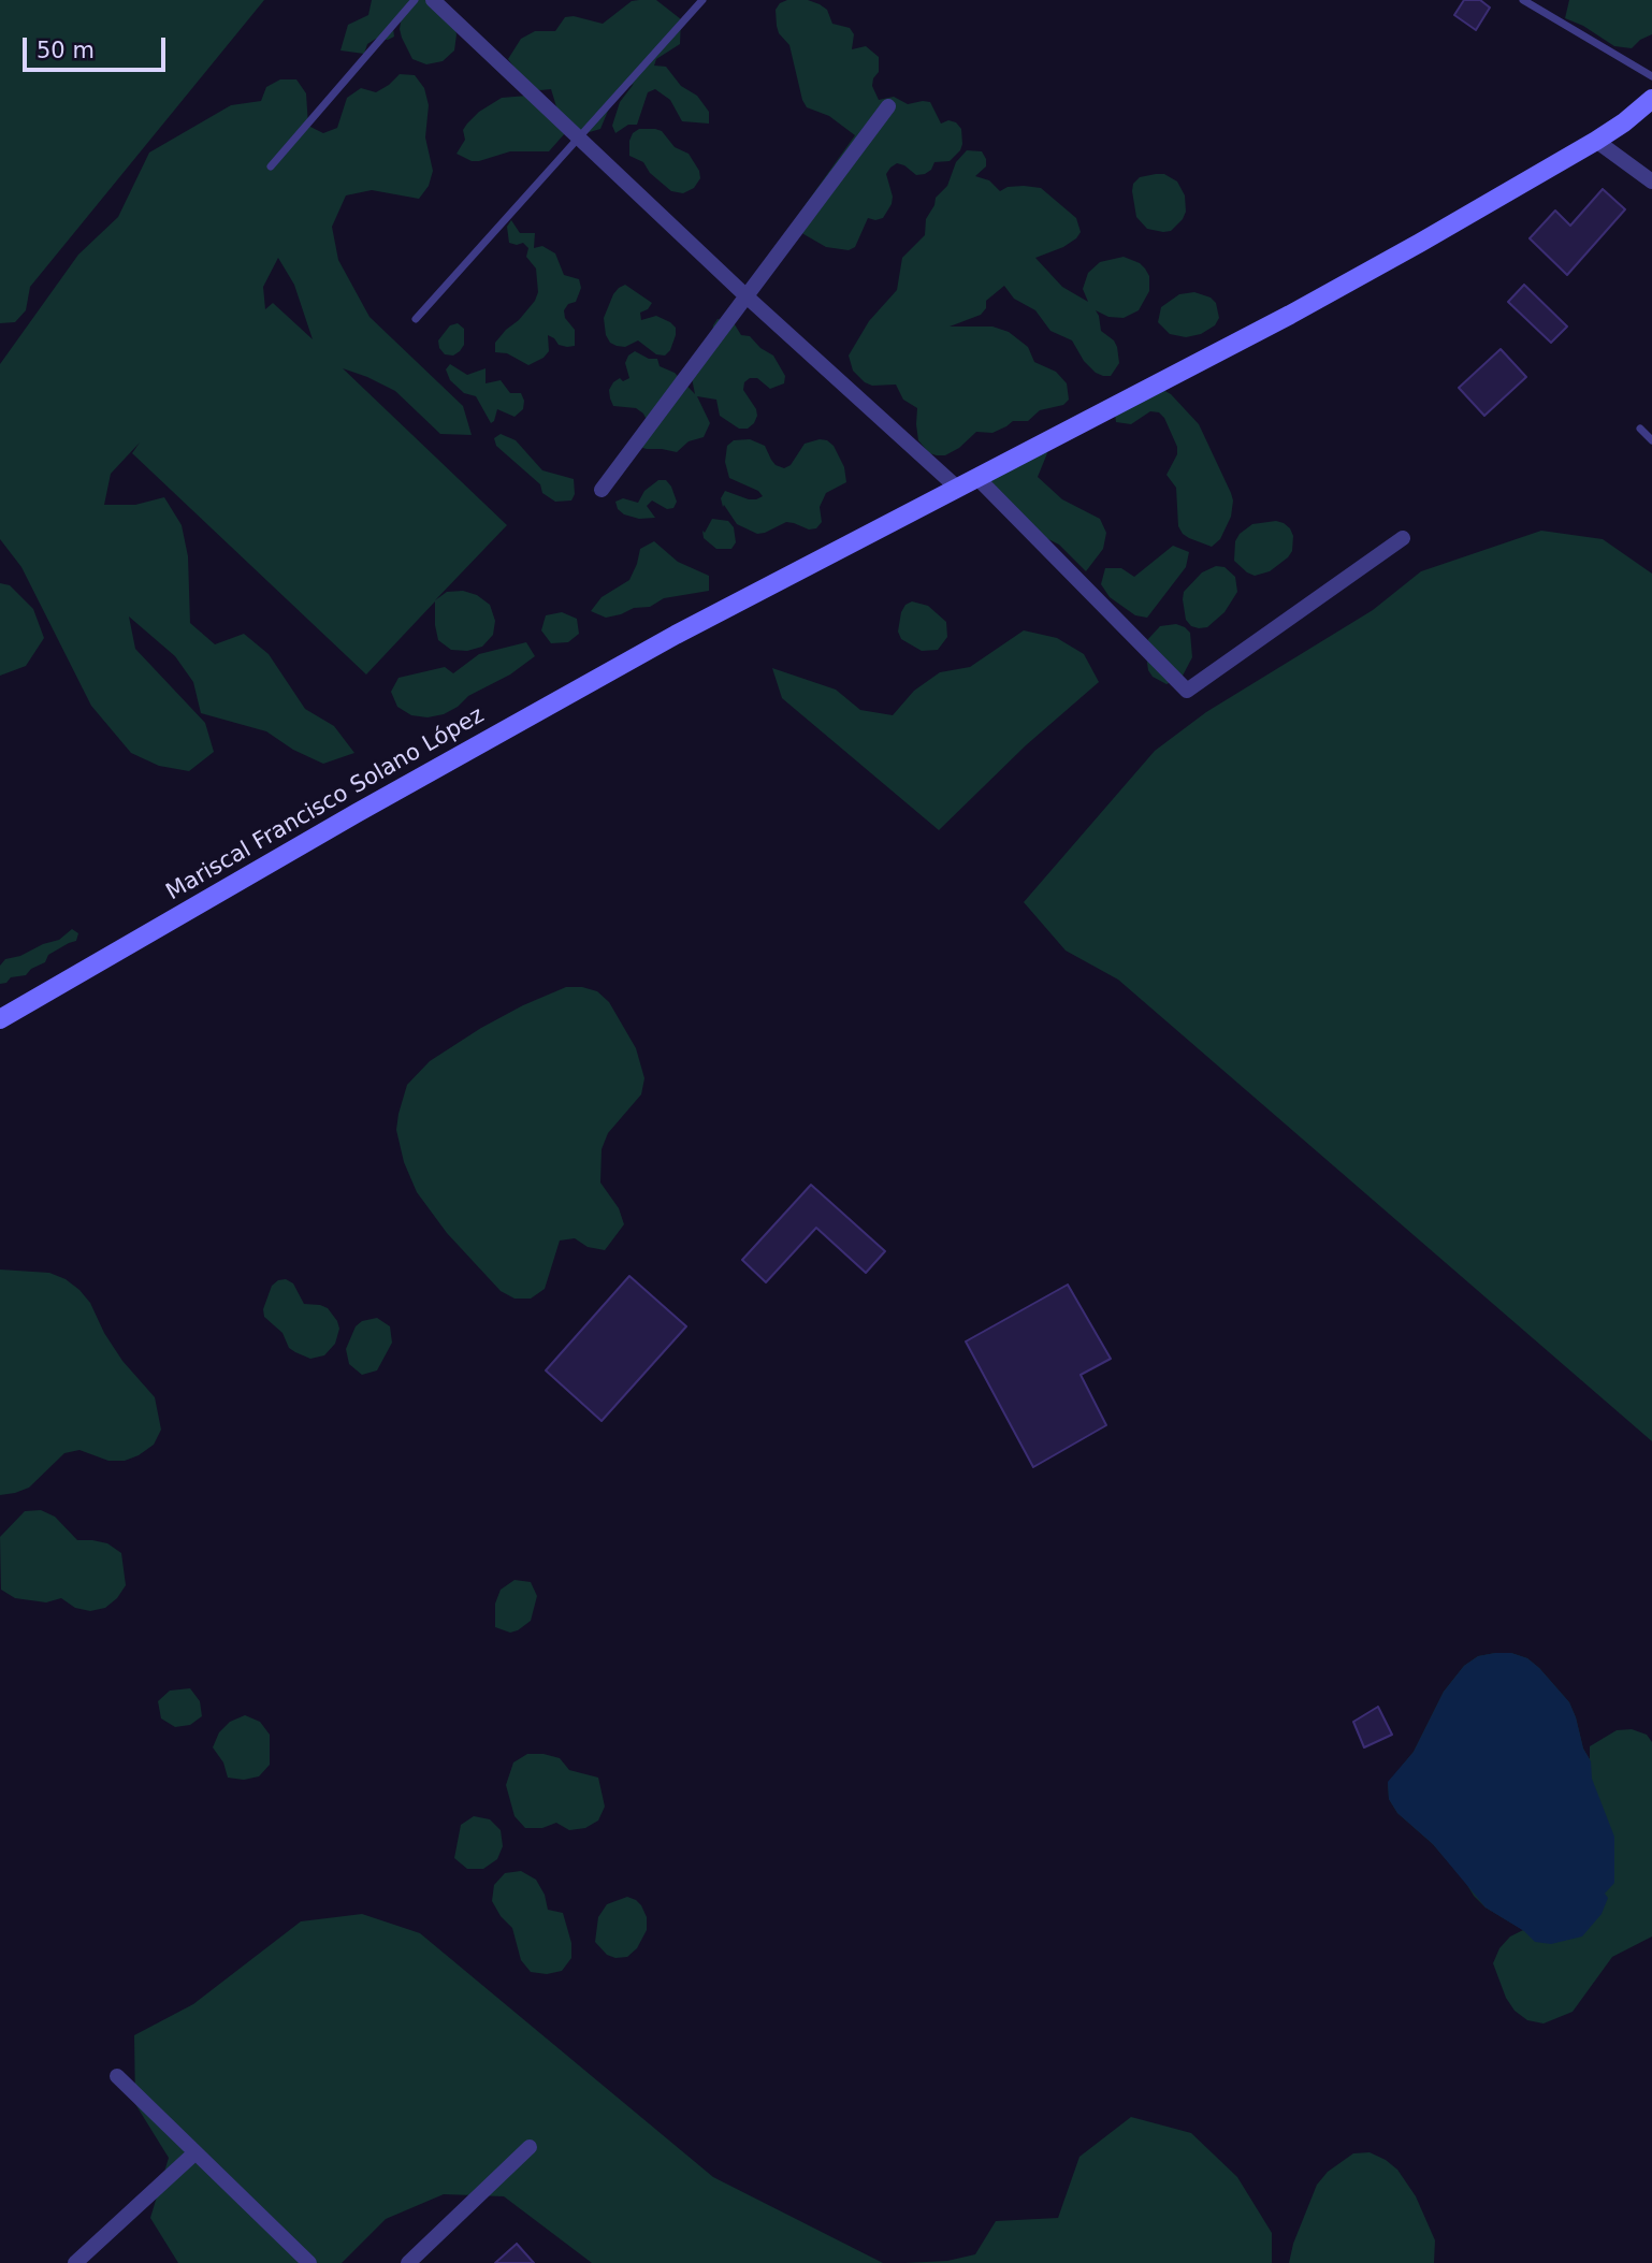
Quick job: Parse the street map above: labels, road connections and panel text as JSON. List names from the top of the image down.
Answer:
{
  "streets": {
    "street": ["Mariscal Francisco Solano López"]
  },
  "scale_bar": "50 m"
}
